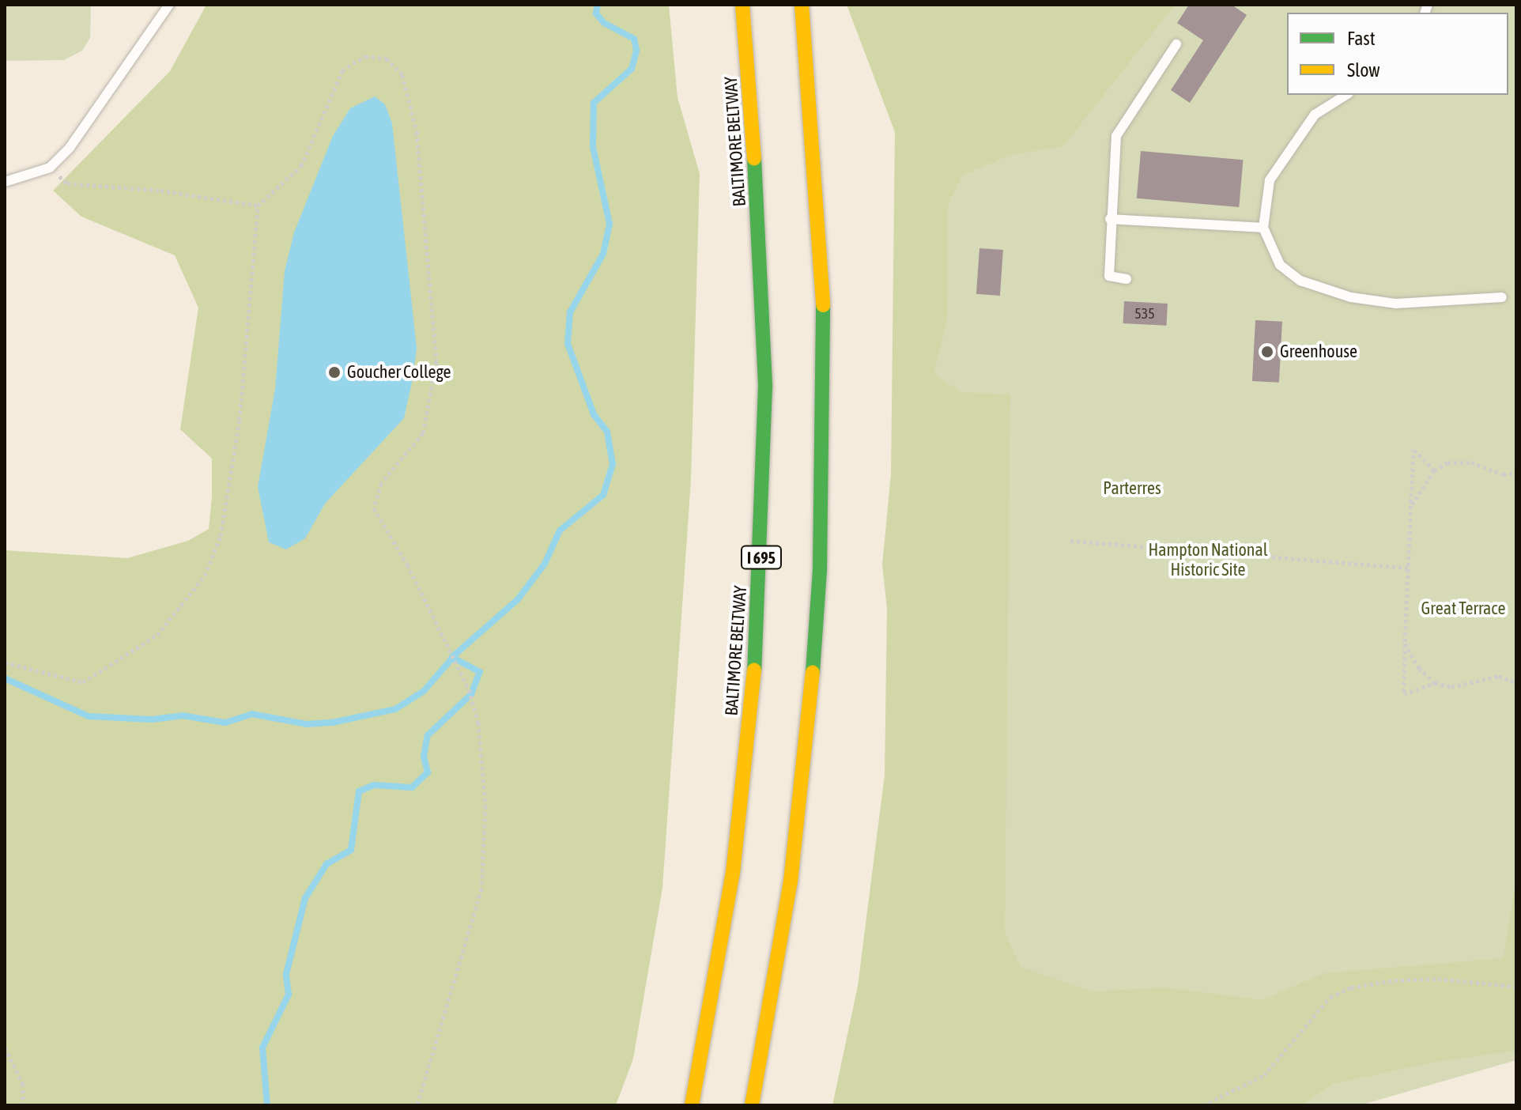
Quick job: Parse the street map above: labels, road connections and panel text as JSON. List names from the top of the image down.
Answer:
{
  "streets": {
    "highway": ["BALTIMORE BELTWAY", "I 695"]
  },
  "parks": ["Parterres", "Hampton National Historic Site", "Great Terrace"],
  "places": ["Greenhouse", "Goucher College"],
  "house_numbers": ["535"],
  "legend": ["Fast", "Slow"]
}
